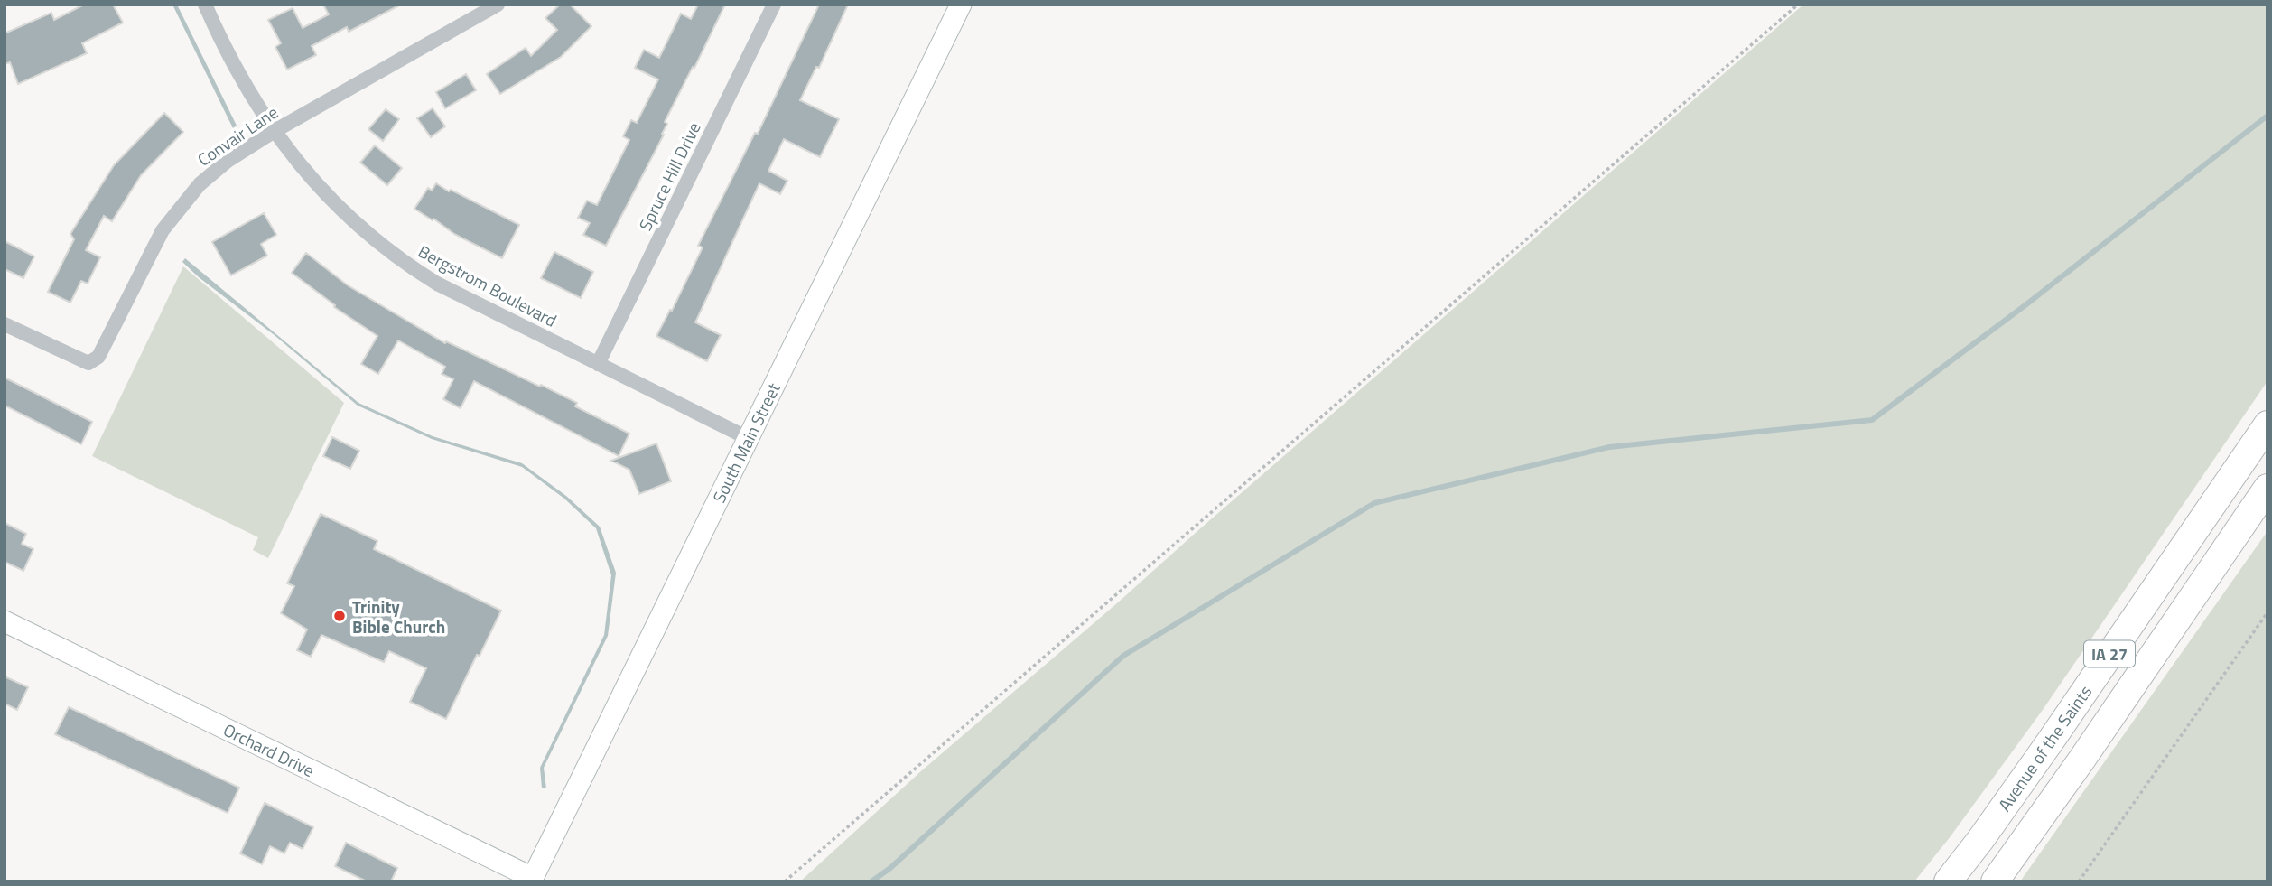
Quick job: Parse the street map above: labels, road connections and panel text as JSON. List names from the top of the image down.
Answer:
{
  "streets": {
    "highway": ["IA 27", "Avenue of the Saints"],
    "street": [
      "Convair Lane",
      "Spruce Hill Drive",
      "Bergstrom Boulevard",
      "South Main Street",
      "Orchard Drive"
    ]
  },
  "crossings": [
    ["Convair Lane", "Bergstrom Boulevard"],
    ["Spruce Hill Drive", "Bergstrom Boulevard"],
    ["Bergstrom Boulevard", "South Main Street"],
    ["South Main Street", "Orchard Drive"]
  ],
  "places": ["Trinity Bible Church"]
}
